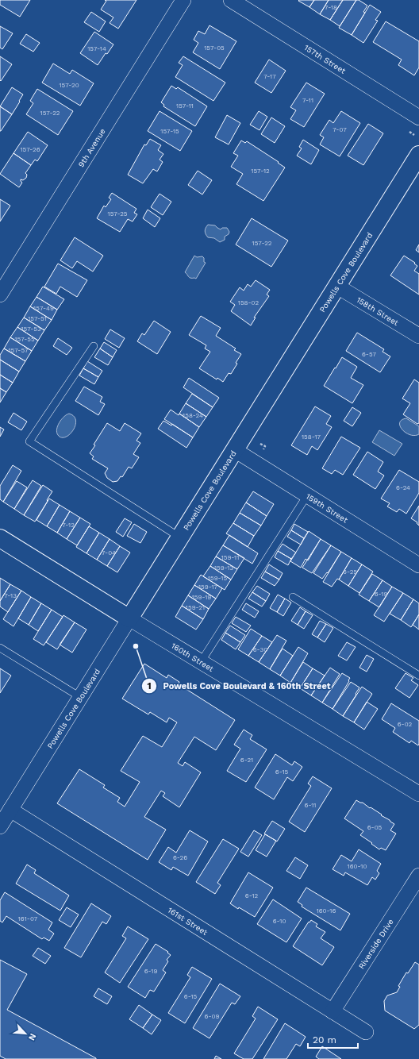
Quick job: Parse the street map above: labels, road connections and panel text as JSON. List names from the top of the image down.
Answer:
{
  "streets": {
    "street": [
      "157th Street",
      "9th Avenue",
      "Powells Cove Boulevard",
      "158th Street",
      "159th Street",
      "160th Street",
      "161st Street",
      "Riverside Drive"
    ]
  },
  "crossings": [
    ["Powells Cove Boulevard", "158th Street"],
    ["Powells Cove Boulevard", "159th Street"],
    ["Powells Cove Boulevard", "160th Street"],
    ["Powells Cove Boulevard", "161st Street"],
    ["161st Street", "Riverside Drive"]
  ],
  "places": ["Powells Cove Boulevard & 160th Street"],
  "house_numbers": [
    "7-18",
    "157-05",
    "157-14",
    "7-17",
    "157-20",
    "7-11",
    "157-11",
    "157-22",
    "7-07",
    "157-15",
    "157-26",
    "157-12",
    "157-25",
    "157-22",
    "158-02",
    "157-49",
    "157-51",
    "157-53",
    "157-55",
    "157-57",
    "6-57",
    "158-24",
    "158-17",
    "6-24",
    "7-12",
    "7-04",
    "159-11",
    "159-13",
    "6-25",
    "159-15",
    "159-17",
    "6-19",
    "7-13",
    "159-19",
    "159-21",
    "6-30",
    "6-02",
    "6-21",
    "6-15",
    "6-11",
    "6-05",
    "6-26",
    "160-10",
    "6-12",
    "160-16",
    "161-07",
    "6-10",
    "6-19",
    "6-15",
    "6-09"
  ],
  "scale_bar": "20 m",
  "north": "bottom right"
}
